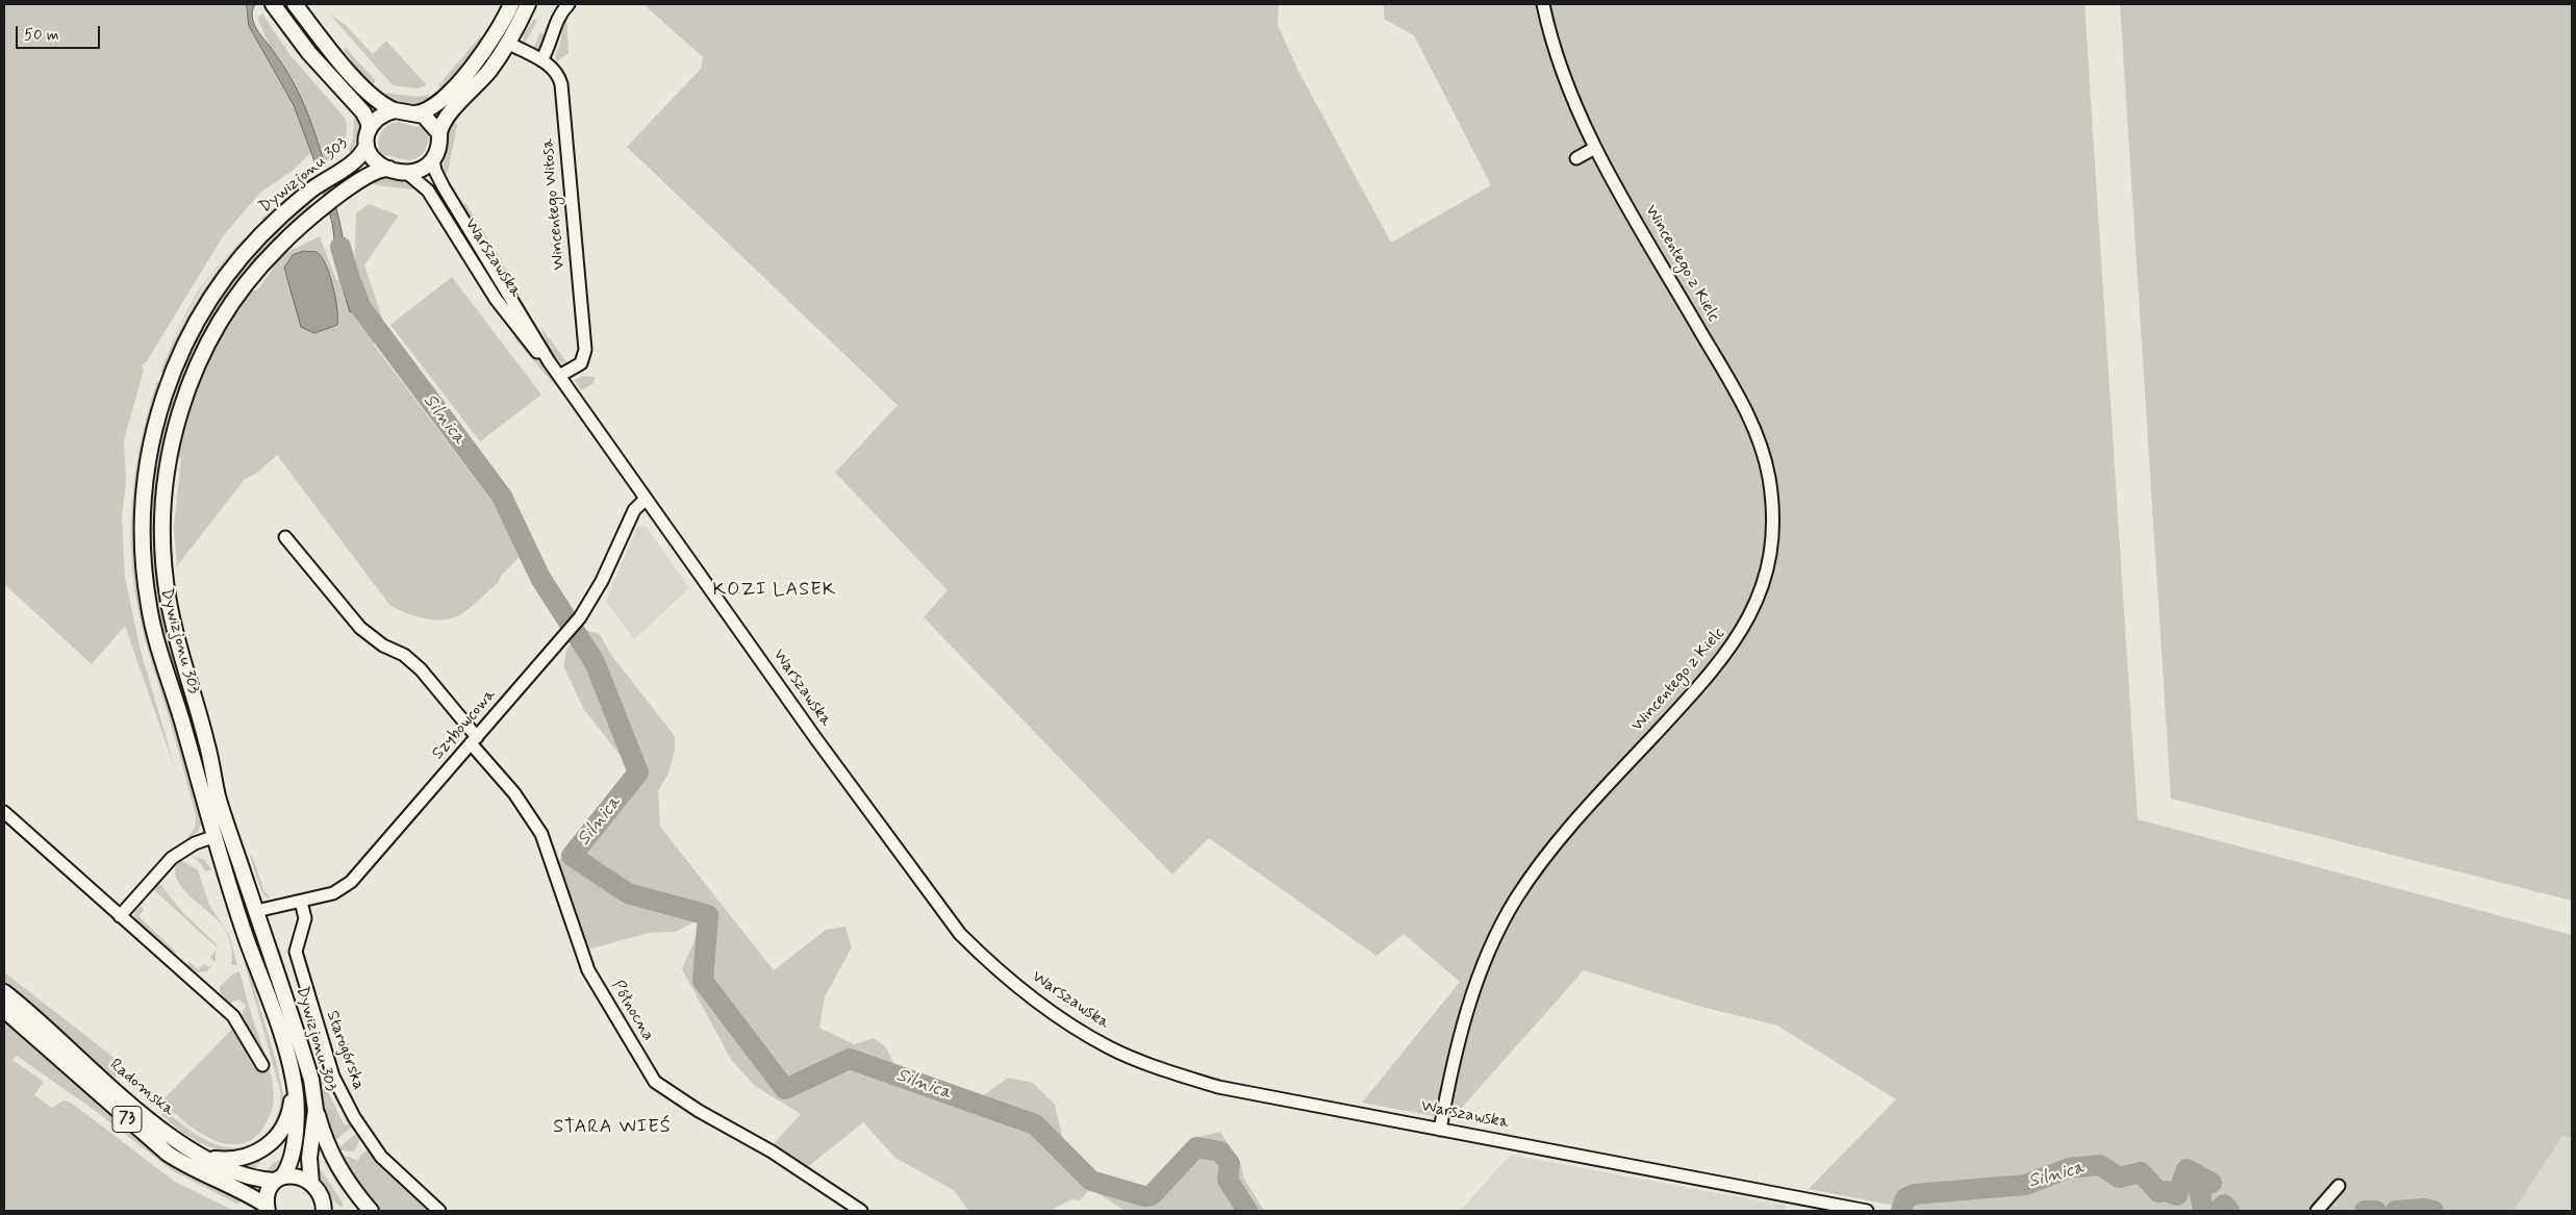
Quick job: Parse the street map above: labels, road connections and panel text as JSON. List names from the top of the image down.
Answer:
{
  "streets": {
    "main road": ["Dywizjonu 303", "Radomska", "73"],
    "street": [
      "Wincentego Witosa",
      "Warszawska",
      "Wincentego z Kielc",
      "Szybowcowa",
      "Północna",
      "Starogórska"
    ]
  },
  "crossings": [
    ["Dywizjonu 303", "Warszawska"],
    ["Dywizjonu 303", "Szybowcowa"],
    ["Dywizjonu 303", "Radomska"],
    ["Dywizjonu 303", "73"],
    ["Wincentego Witosa", "Warszawska"],
    ["Warszawska", "Wincentego z Kielc"],
    ["Warszawska", "Szybowcowa"],
    ["Szybowcowa", "Północna"],
    ["Szybowcowa", "Starogórska"],
    ["Radomska", "73"]
  ],
  "districts": ["KOZI LASEK", "STARA WIEŚ"],
  "water": ["Silnica"],
  "scale_bar": "50 m"
}
